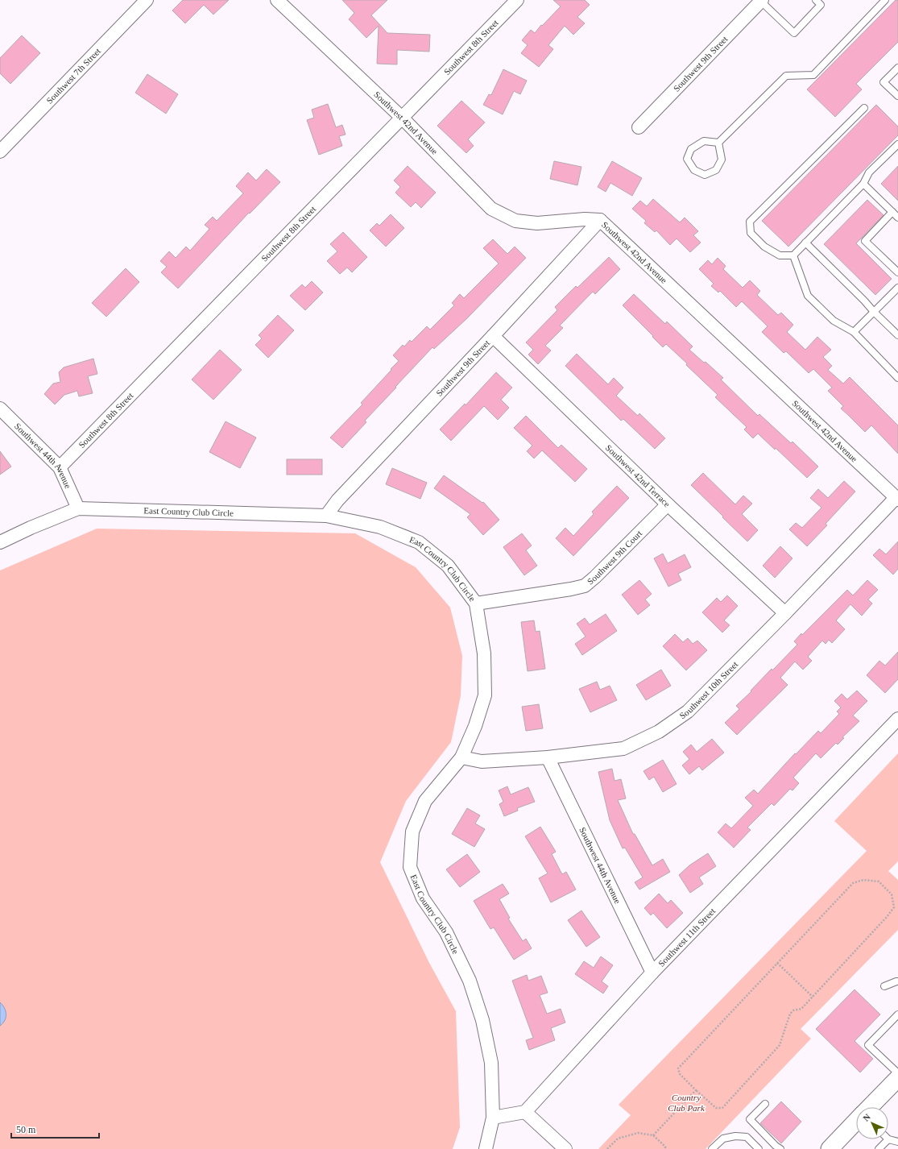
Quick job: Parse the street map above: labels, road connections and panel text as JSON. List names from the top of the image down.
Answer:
{
  "streets": {
    "street": [
      "Southwest 8th Street",
      "Southwest 9th Street",
      "Southwest 7th Street",
      "Southwest 42nd Avenue",
      "Southwest 44th Avenue",
      "Southwest 42nd Terrace",
      "East Country Club Circle",
      "Southwest 9th Court",
      "Southwest 10th Street",
      "Southwest 11th Street"
    ]
  },
  "crossings": [
    ["Southwest 8th Street", "Southwest 42nd Avenue"],
    ["Southwest 8th Street", "Southwest 44th Avenue"],
    ["Southwest 9th Street", "Southwest 42nd Avenue"],
    ["Southwest 9th Street", "Southwest 42nd Terrace"],
    ["Southwest 9th Street", "East Country Club Circle"],
    ["Southwest 42nd Avenue", "Southwest 10th Street"],
    ["Southwest 44th Avenue", "East Country Club Circle"],
    ["Southwest 44th Avenue", "Southwest 10th Street"],
    ["Southwest 44th Avenue", "Southwest 11th Street"],
    ["Southwest 42nd Terrace", "Southwest 9th Court"],
    ["Southwest 42nd Terrace", "Southwest 10th Street"],
    ["East Country Club Circle", "Southwest 9th Court"],
    ["East Country Club Circle", "Southwest 10th Street"]
  ],
  "parks": ["Country Club Park"],
  "scale_bar": "50 m",
  "north": "top left"
}
